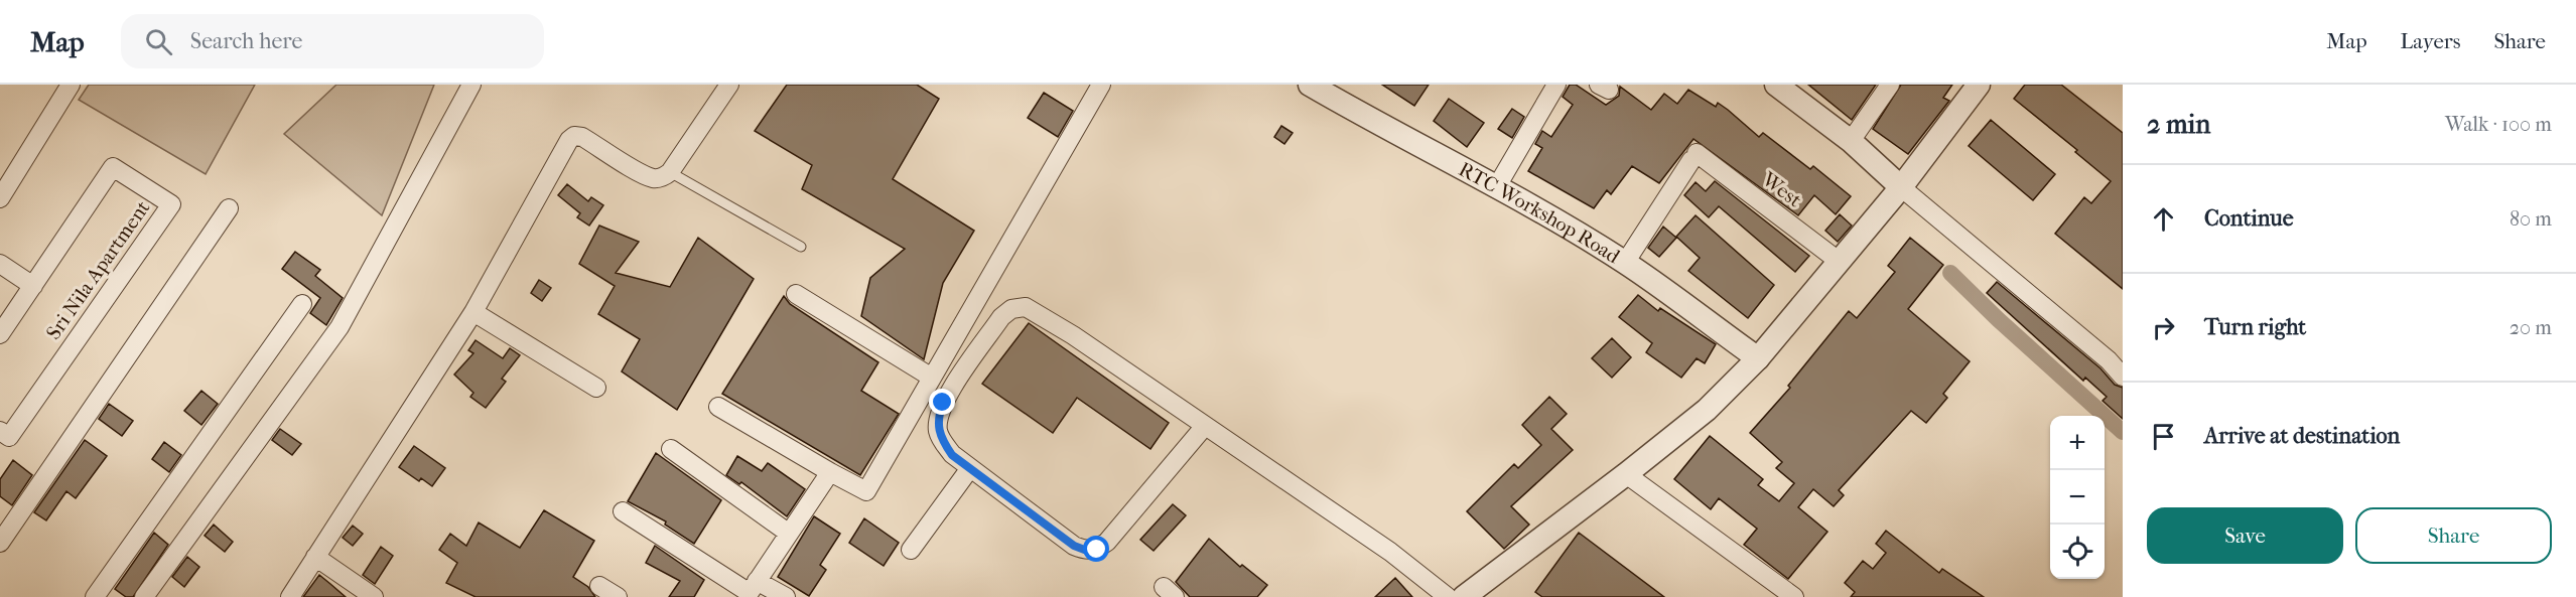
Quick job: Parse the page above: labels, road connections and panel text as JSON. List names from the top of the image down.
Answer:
{
  "streets": {
    "street": ["West", "RTC Workshop Road", "Sri Nila Apartment"]
  },
  "crossings": [
    ["West", "RTC Workshop Road"]
  ],
  "page": {
    "header": "Map",
    "search": "Search here",
    "nav": ["Map", "Layers", "Share"],
    "heading": ["2 min", "Walk · 100 m"],
    "list": [
      ["Continue", "80 m"],
      ["Turn right", "20 m"],
      "Arrive at destination"
    ],
    "map_buttons": ["+", "−"],
    "buttons": ["Save", "Share"]
  }
}
